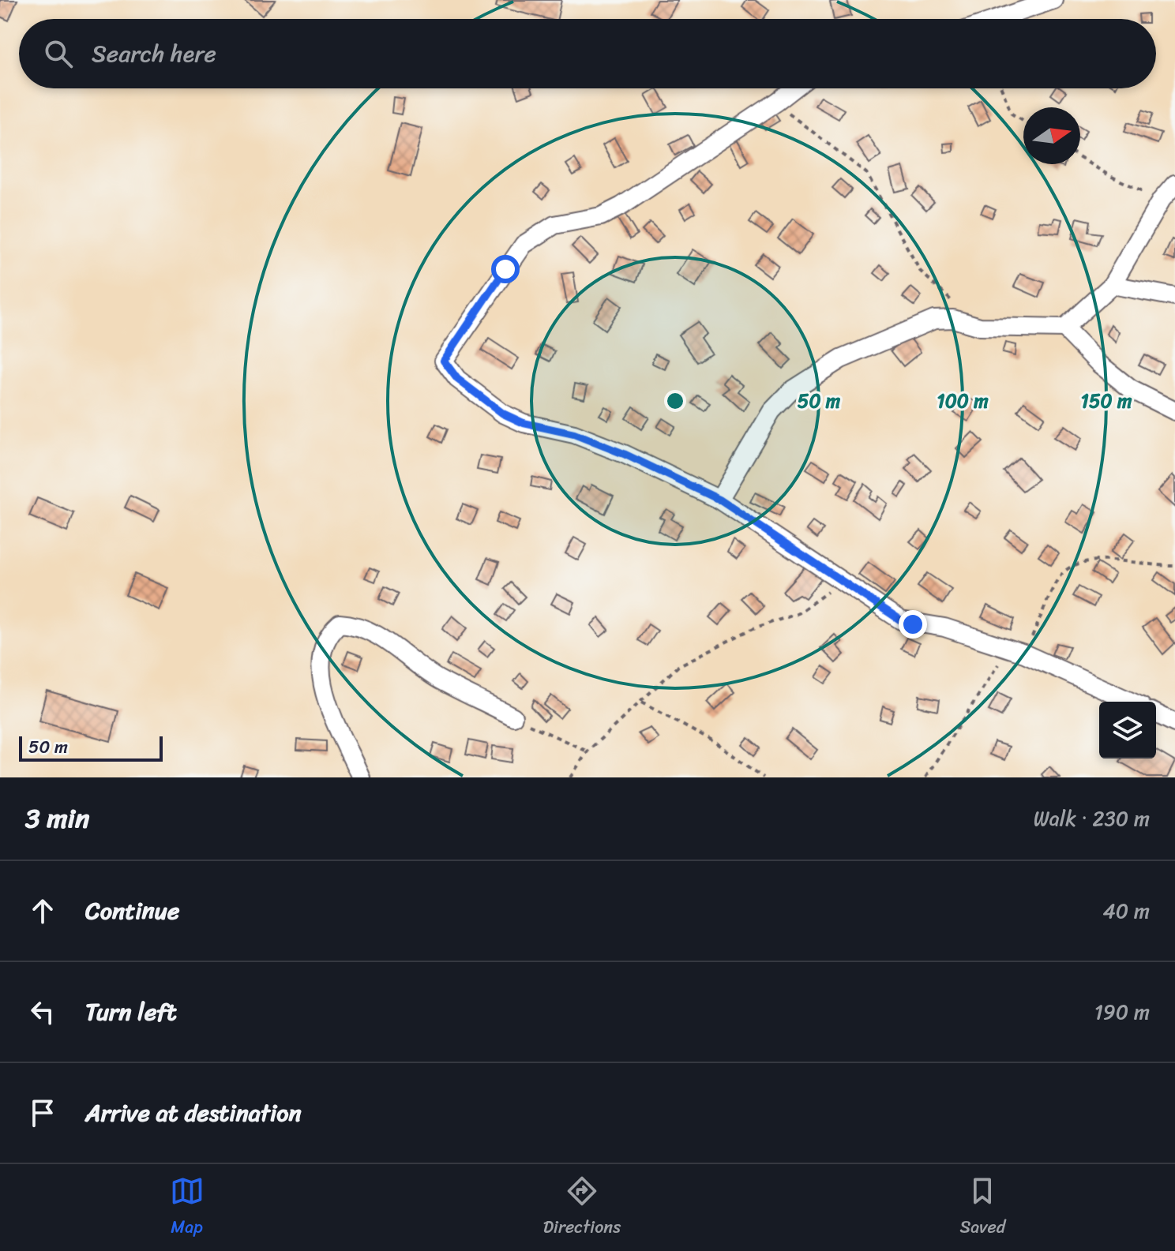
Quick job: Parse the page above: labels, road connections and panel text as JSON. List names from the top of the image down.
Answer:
{
  "scale_bar": "50 m",
  "north": "right",
  "page": {
    "search": "Search here",
    "scale": "50 m",
    "heading": ["3 min", "Walk · 230 m"],
    "list": [
      ["Continue", "40 m"],
      ["Turn left", "190 m"],
      "Arrive at destination"
    ],
    "nav": ["Map", "Directions", "Saved"]
  },
  "rings": ["50 m", "100 m", "150 m"]
}
